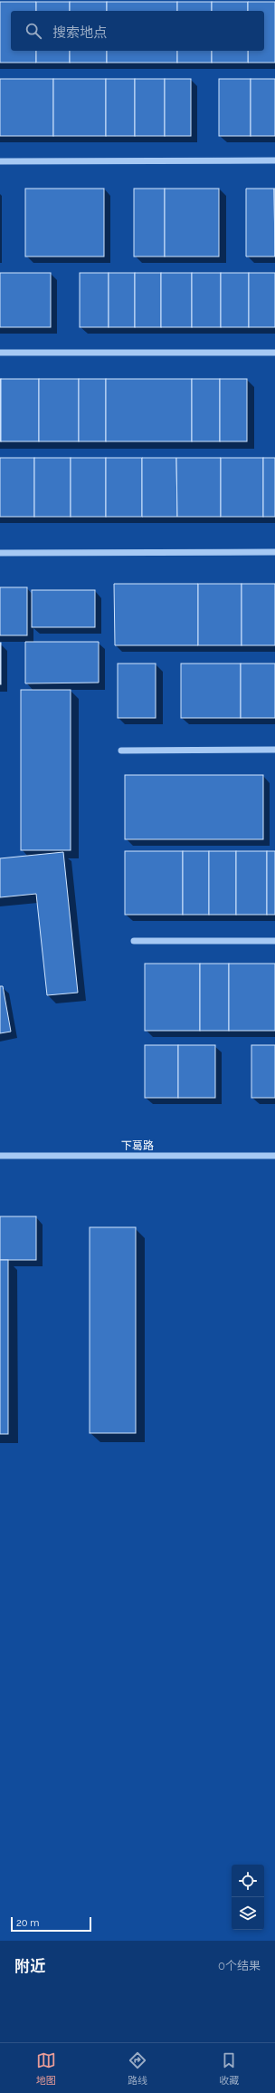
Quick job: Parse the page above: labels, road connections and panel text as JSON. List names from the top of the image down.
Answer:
{
  "streets": {
    "street": ["下葛路"]
  },
  "scale_bar": "20 m",
  "page": {
    "search": "搜索地点",
    "scale": "20 m",
    "heading": ["附近", "0个结果"],
    "nav": ["地图", "路线", "收藏"]
  }
}
